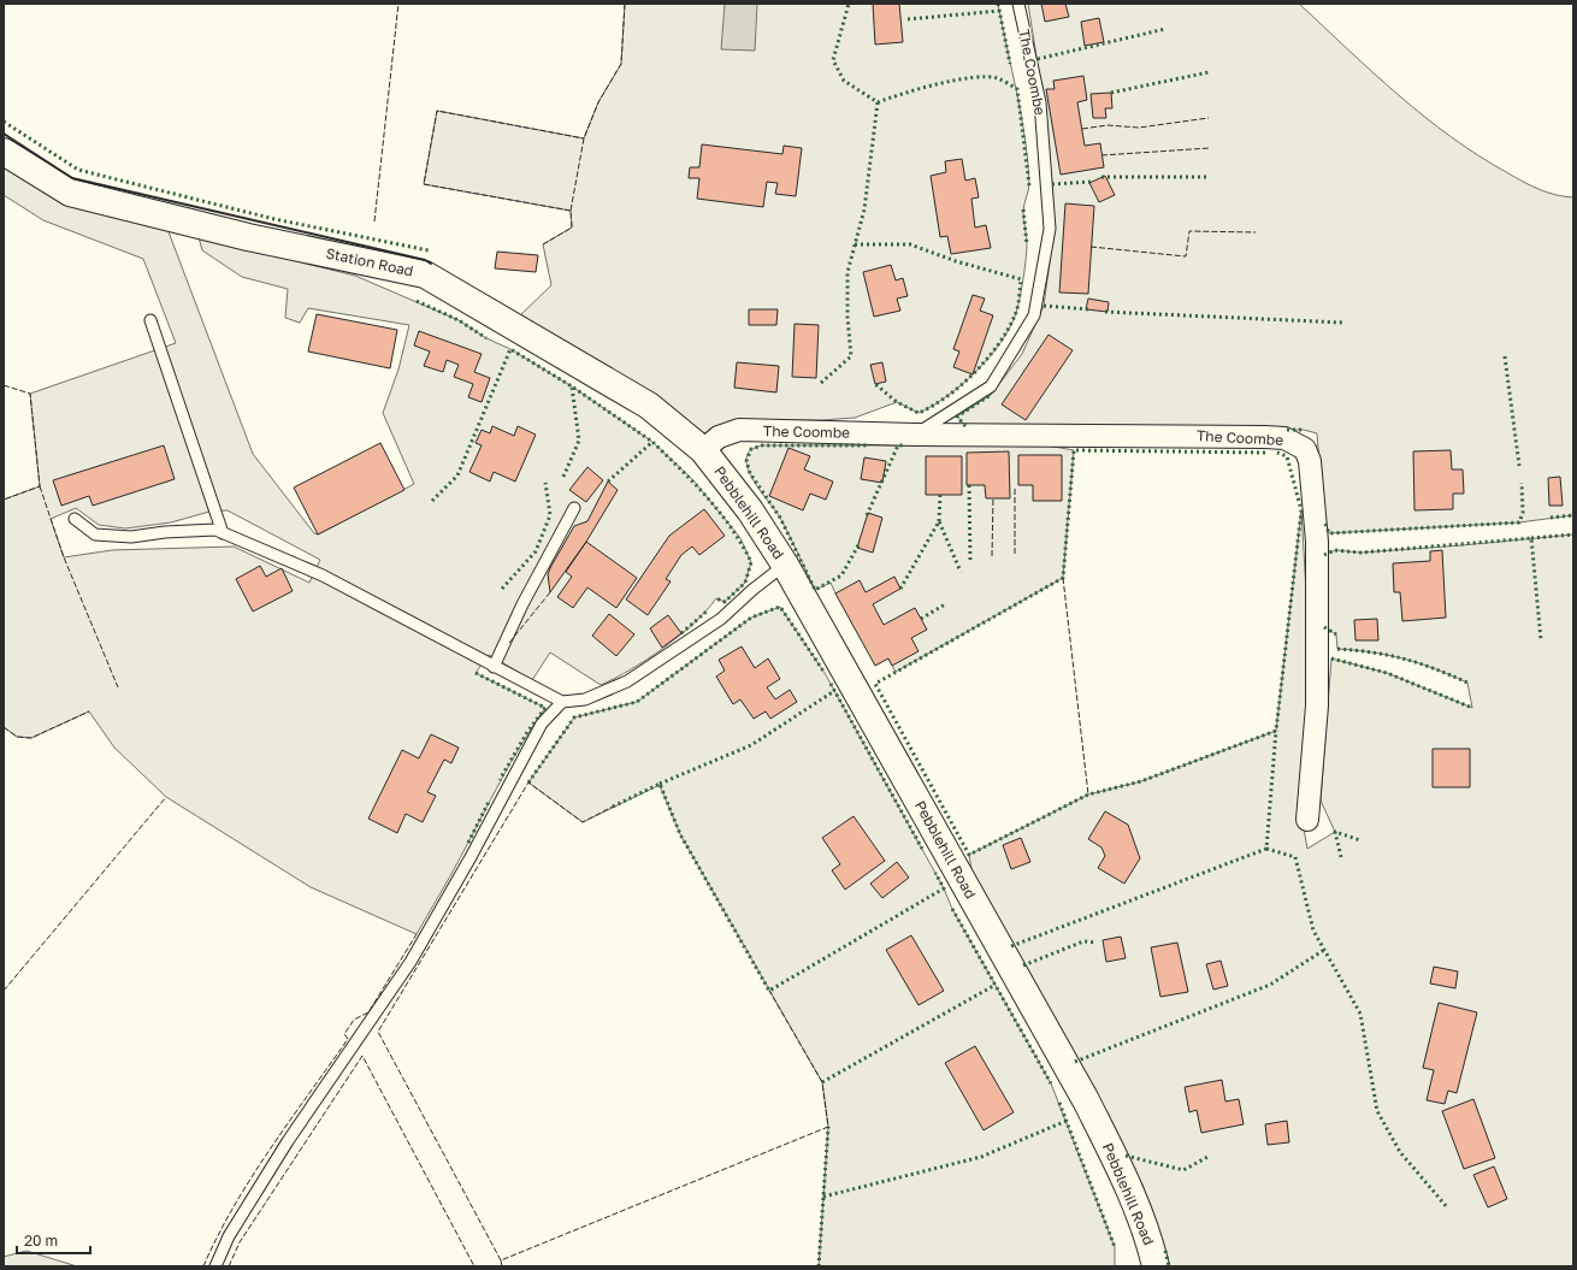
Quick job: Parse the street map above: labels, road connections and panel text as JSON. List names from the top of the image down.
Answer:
{
  "streets": {
    "main road": ["Station Road", "Pebblehill Road"],
    "street": ["The Coombe"]
  },
  "crossings": [
    ["The Coombe", "Station Road"],
    ["The Coombe", "Pebblehill Road"],
    ["Station Road", "Pebblehill Road"]
  ],
  "scale_bar": "20 m"
}
